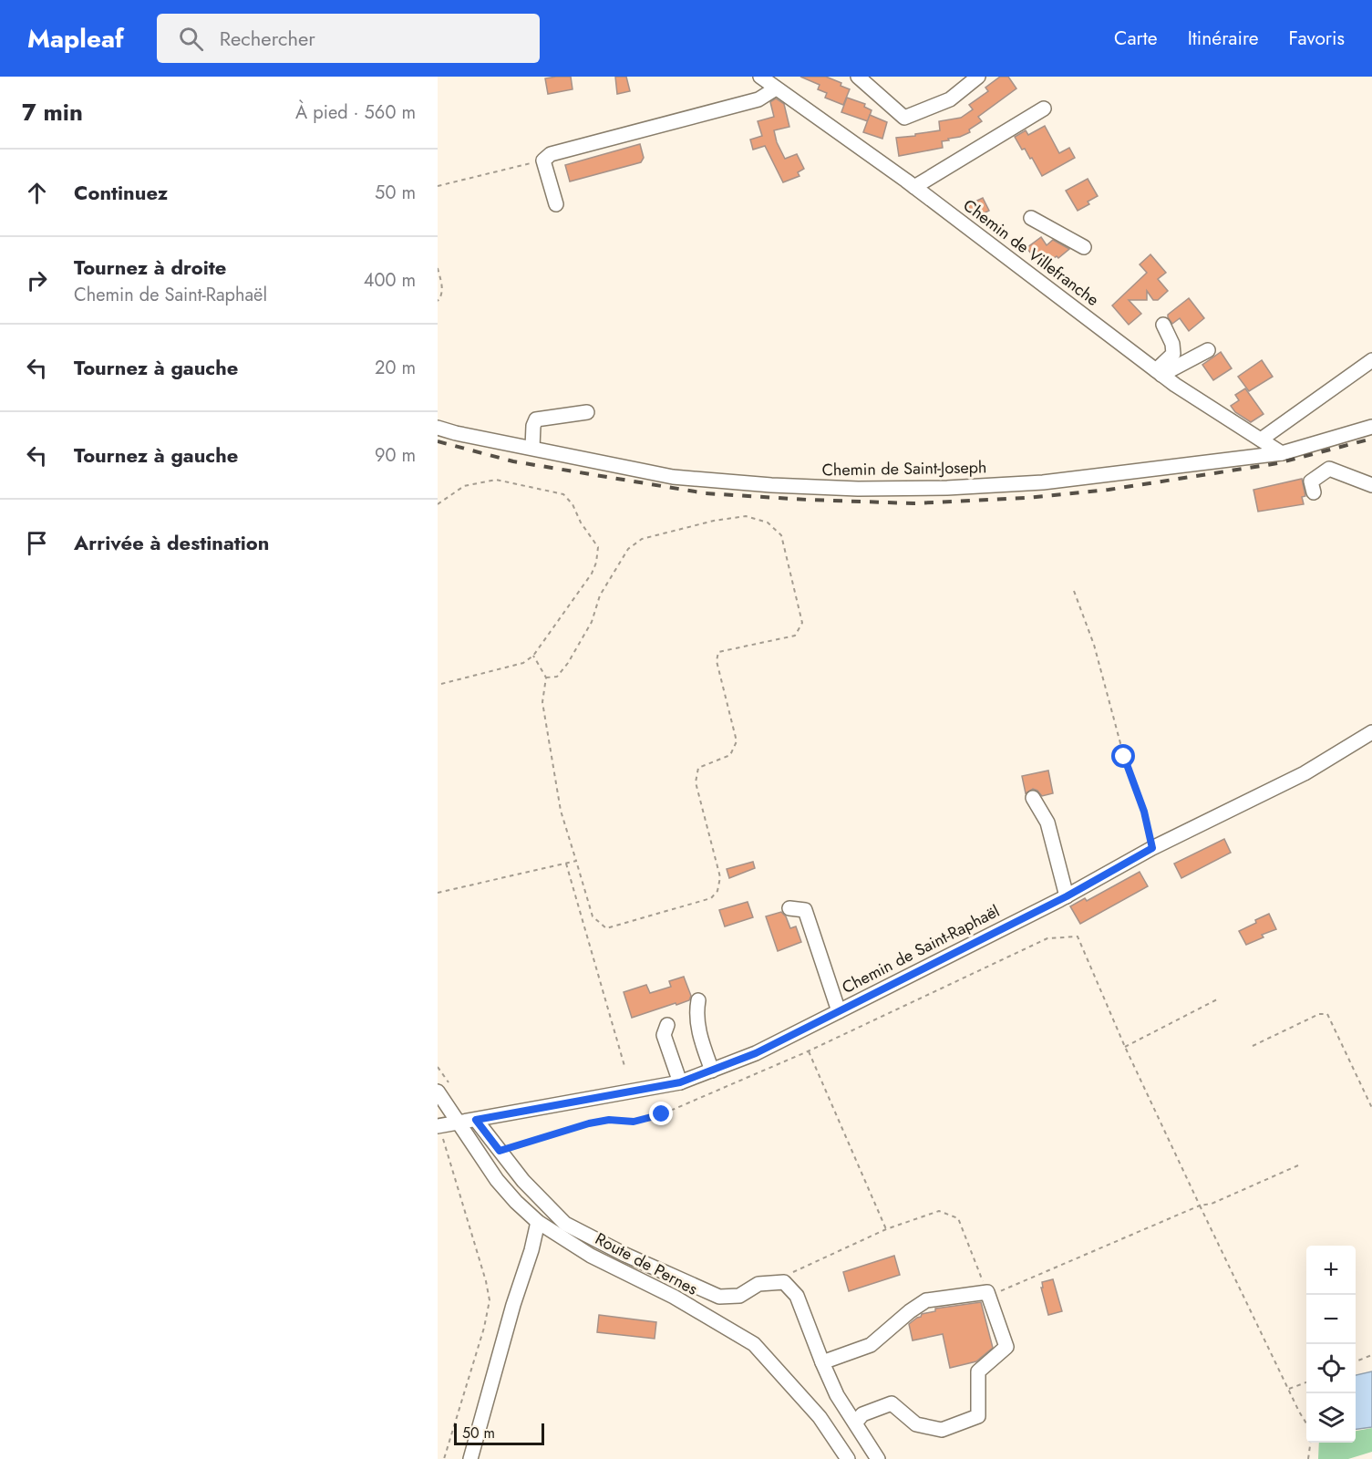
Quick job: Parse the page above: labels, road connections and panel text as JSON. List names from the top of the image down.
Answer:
{
  "streets": {
    "street": [
      "Chemin de Villefranche",
      "Chemin de Saint-Joseph",
      "Chemin de Saint-Raphaël",
      "Route de Pernes"
    ]
  },
  "crossings": [
    ["Chemin de Villefranche", "Chemin de Saint-Joseph"],
    ["Chemin de Saint-Raphaël", "Route de Pernes"]
  ],
  "scale_bar": "50 m",
  "page": {
    "header": "Mapleaf",
    "search": "Rechercher",
    "nav": ["Carte", "Itinéraire", "Favoris"],
    "heading": ["7 min", "À pied · 560 m"],
    "list": [
      ["Continuez", "50 m"],
      ["Tournez à droite", "Chemin de Saint-Raphaël", "400 m"],
      ["Tournez à gauche", "20 m"],
      ["Tournez à gauche", "90 m"],
      "Arrivée à destination"
    ],
    "map_buttons": ["+", "−"],
    "scale": "50 m"
  }
}
